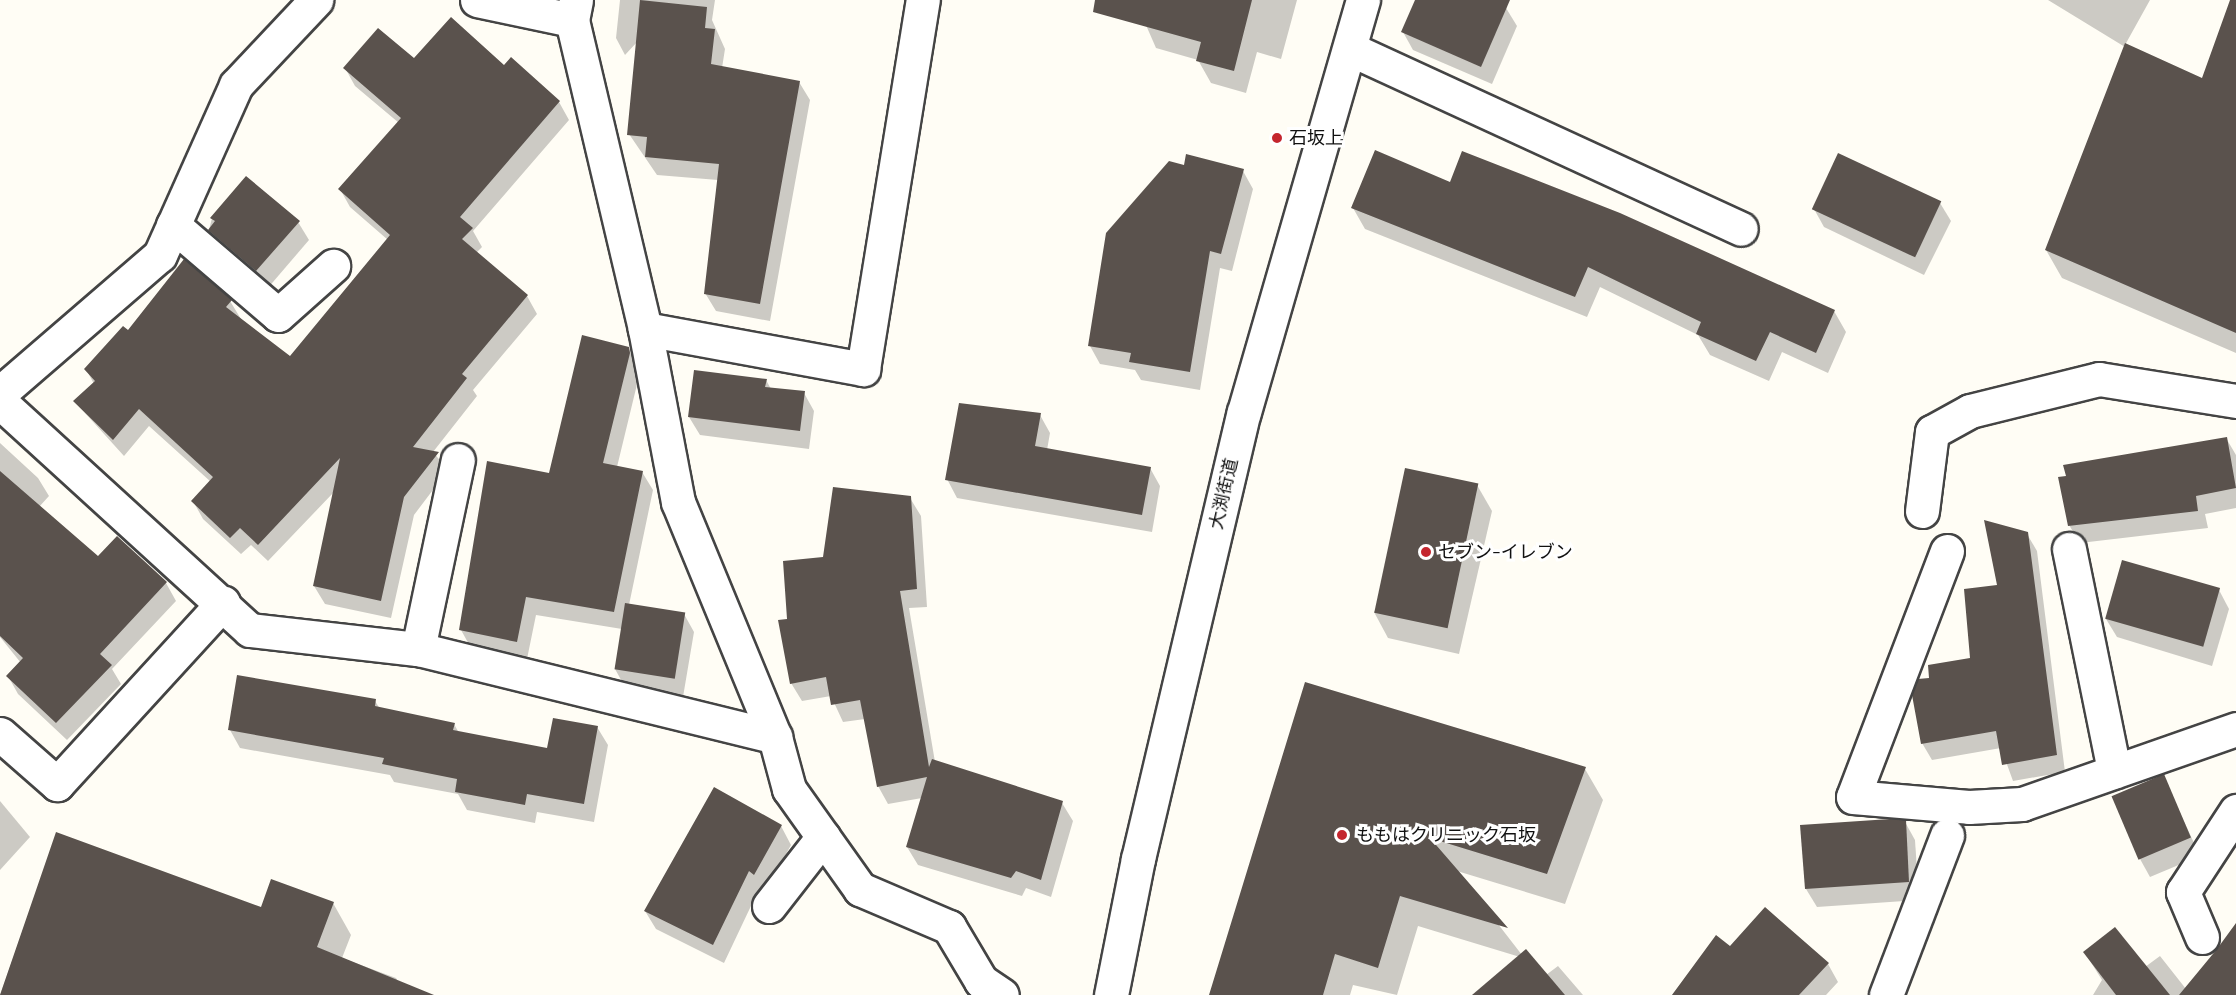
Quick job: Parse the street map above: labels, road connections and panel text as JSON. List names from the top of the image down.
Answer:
{
  "streets": {
    "street": ["大渕街道"]
  },
  "places": ["石坂上", "セブン-イレブン", "ももはクリニック石坂"]
}
